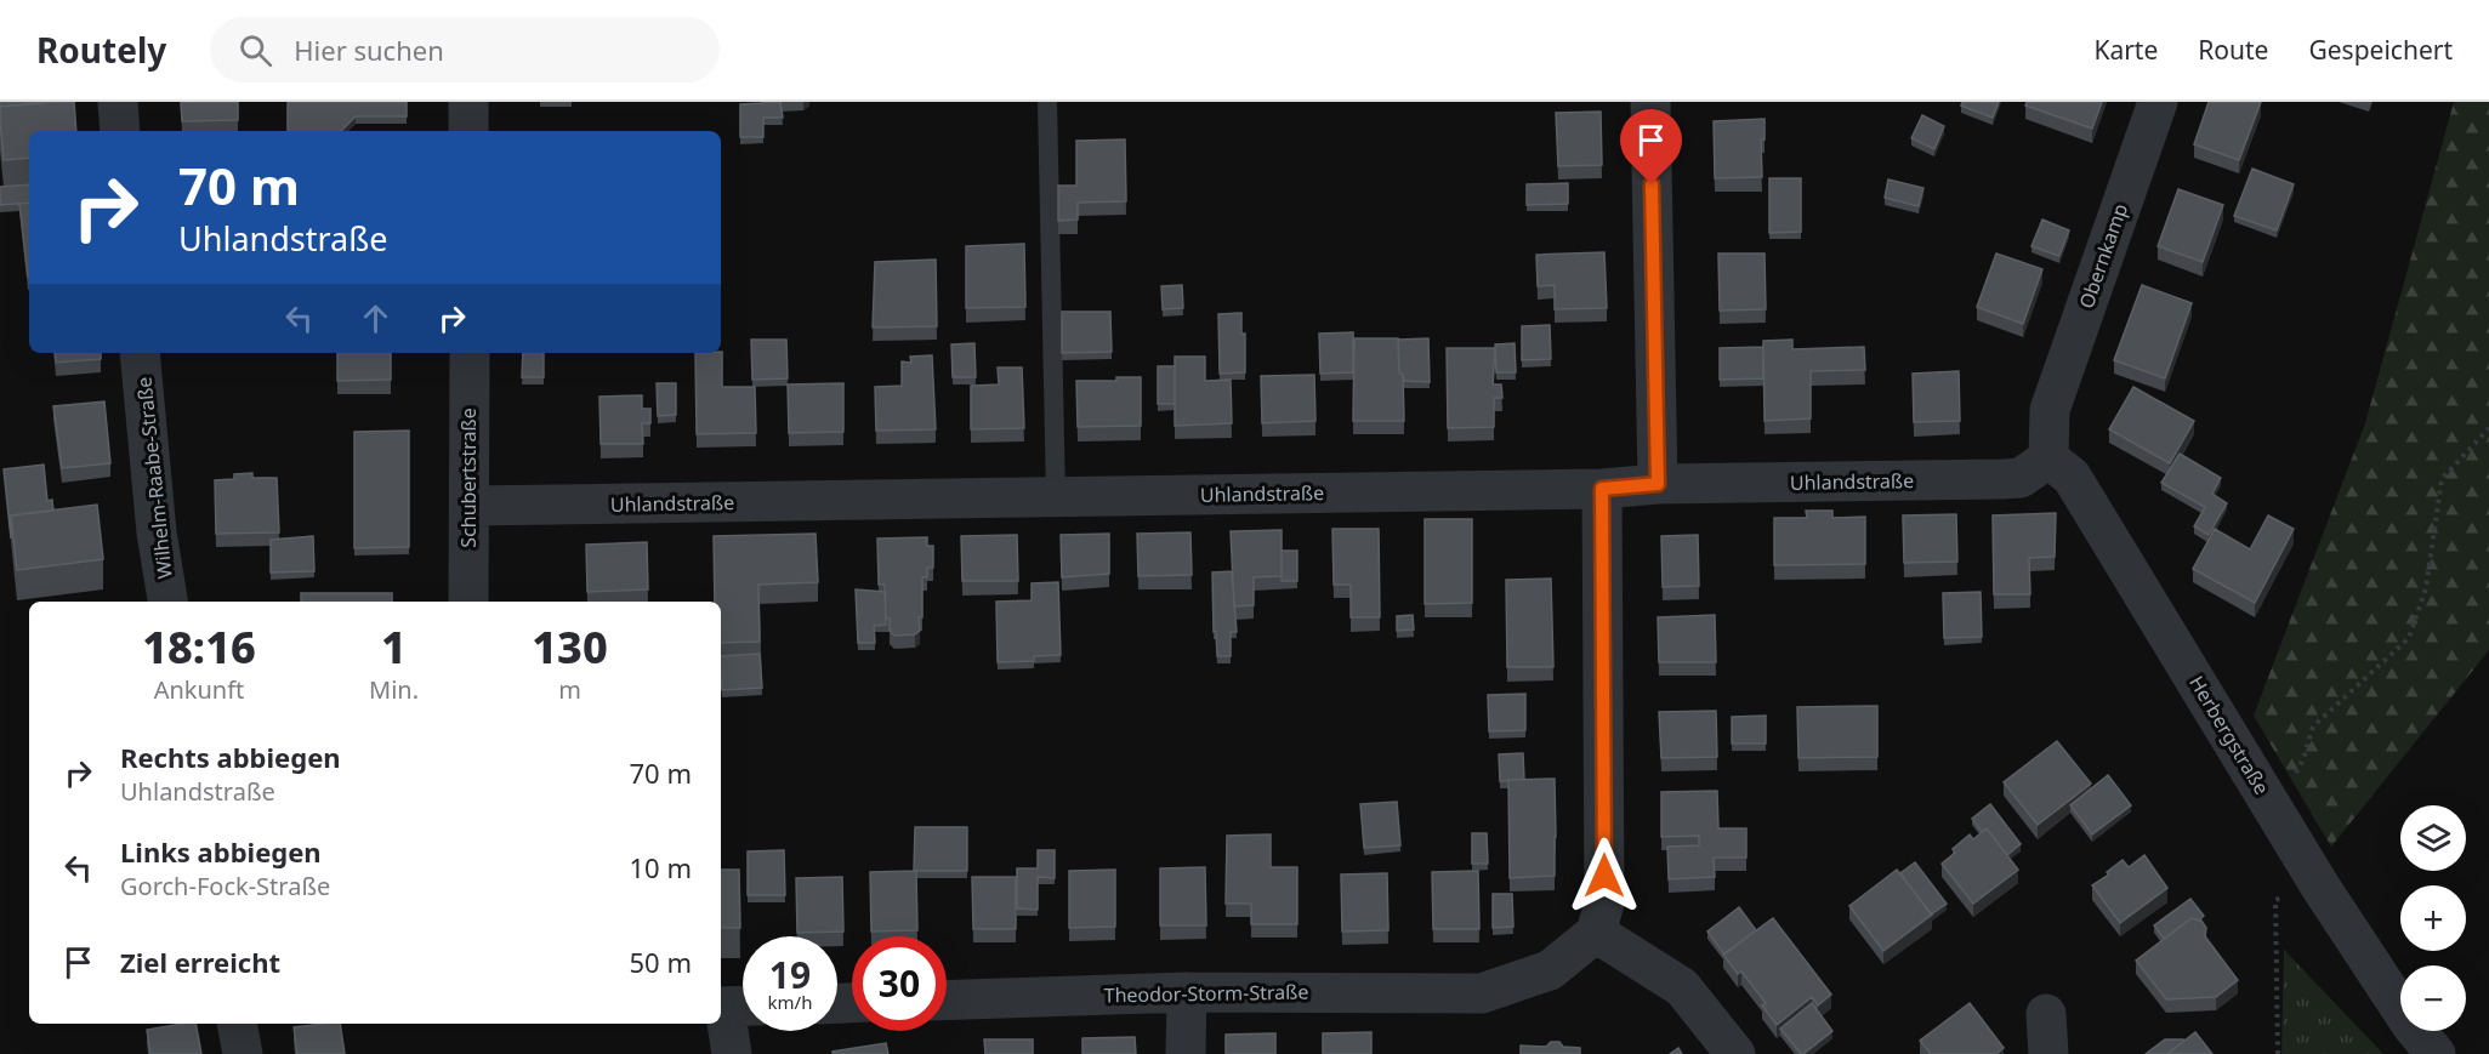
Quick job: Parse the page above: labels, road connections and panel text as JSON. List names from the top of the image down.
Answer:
{
  "streets": {
    "street": [
      "Obernkamp",
      "Wilhelm-Raabe-Straße",
      "Schubertstraße",
      "Uhlandstraße",
      "Herbergstraße",
      "Theodor-Storm-Straße"
    ]
  },
  "crossings": [
    ["Obernkamp", "Uhlandstraße"],
    ["Obernkamp", "Herbergstraße"],
    ["Schubertstraße", "Uhlandstraße"],
    ["Uhlandstraße", "Herbergstraße"]
  ],
  "page": {
    "header": "Routely",
    "search": "Hier suchen",
    "nav": ["Karte", "Route", "Gespeichert"],
    "turn": ["70 m", "Uhlandstraße"],
    "eta": [
      "18:16",
      "Ankunft",
      "1",
      "Min.",
      "130",
      "m"
    ],
    "list": [
      {
        "name": "Rechts abbiegen",
        "note": "Uhlandstraße",
        "value": "70 m"
      },
      {
        "name": "Links abbiegen",
        "note": "Gorch-Fock-Straße",
        "value": "10 m"
      },
      {
        "name": "Ziel erreicht",
        "value": "50 m"
      }
    ],
    "map_buttons": ["+", "−"],
    "speed": "19 km/h",
    "limit": "30"
  }
}
